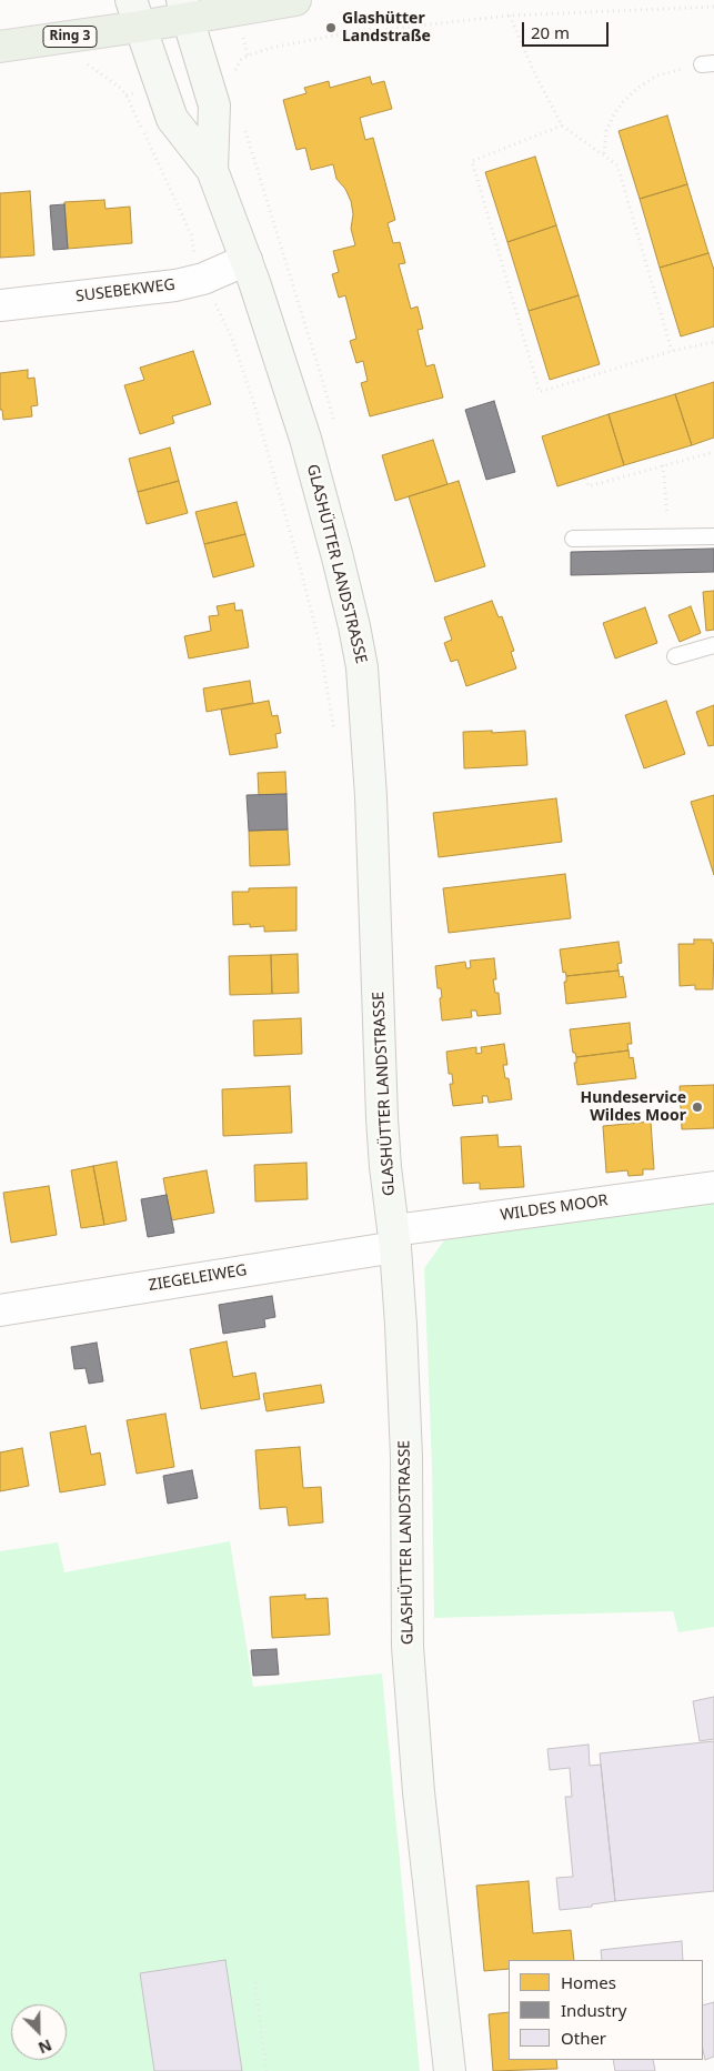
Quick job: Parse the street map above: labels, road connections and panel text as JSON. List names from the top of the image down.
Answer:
{
  "streets": {
    "main road": ["Ring 3"],
    "street": [
      "SUSEBEKWEG",
      "GLASHÜTTER LANDSTRASSE",
      "WILDES MOOR",
      "ZIEGELEIWEG"
    ]
  },
  "crossings": [
    ["Ring 3", "GLASHÜTTER LANDSTRASSE"],
    ["SUSEBEKWEG", "GLASHÜTTER LANDSTRASSE"],
    ["GLASHÜTTER LANDSTRASSE", "WILDES MOOR"],
    ["GLASHÜTTER LANDSTRASSE", "ZIEGELEIWEG"],
    ["WILDES MOOR", "ZIEGELEIWEG"]
  ],
  "places": ["Glashütter Landstraße", "Hundeservice Wildes Moor"],
  "legend": ["Homes", "Industry", "Other"],
  "scale_bar": "20 m",
  "north": "bottom right"
}
